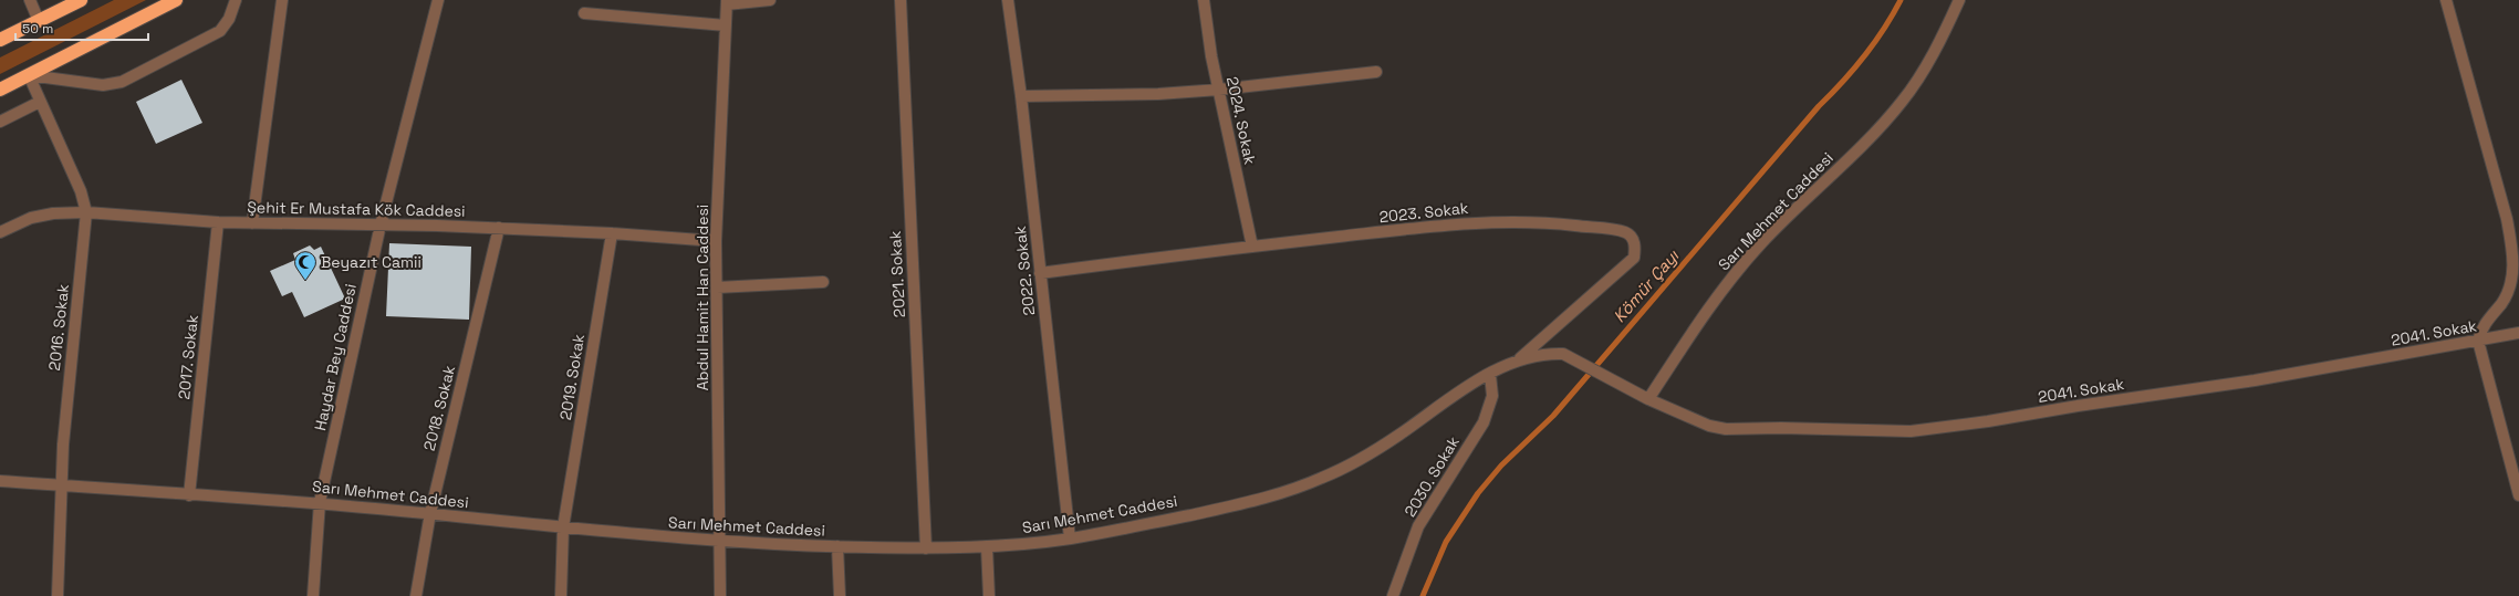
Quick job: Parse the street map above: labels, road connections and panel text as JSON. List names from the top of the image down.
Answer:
{
  "streets": {
    "street": [
      "2024. Sokak",
      "Şehit Er Mustafa Kök Caddesi",
      "Sarı Mehmet Caddesi",
      "2023. Sokak",
      "2022. Sokak",
      "2021. Sokak",
      "Abdul Hamit Han Caddesi",
      "2016. Sokak",
      "2041. Sokak",
      "2017. Sokak",
      "Haydar Bey Caddesi",
      "2019. Sokak",
      "2018. Sokak",
      "2030. Sokak"
    ]
  },
  "crossings": [
    ["2024. Sokak", "2023. Sokak"],
    ["Şehit Er Mustafa Kök Caddesi", "Abdul Hamit Han Caddesi"],
    ["Şehit Er Mustafa Kök Caddesi", "2016. Sokak"],
    ["Şehit Er Mustafa Kök Caddesi", "2017. Sokak"],
    ["Şehit Er Mustafa Kök Caddesi", "Haydar Bey Caddesi"],
    ["Şehit Er Mustafa Kök Caddesi", "2019. Sokak"],
    ["Şehit Er Mustafa Kök Caddesi", "2018. Sokak"],
    ["Sarı Mehmet Caddesi", "2023. Sokak"],
    ["Sarı Mehmet Caddesi", "2022. Sokak"],
    ["Sarı Mehmet Caddesi", "2021. Sokak"],
    ["Sarı Mehmet Caddesi", "Abdul Hamit Han Caddesi"],
    ["Sarı Mehmet Caddesi", "2016. Sokak"],
    ["Sarı Mehmet Caddesi", "2041. Sokak"],
    ["Sarı Mehmet Caddesi", "2017. Sokak"],
    ["Sarı Mehmet Caddesi", "Haydar Bey Caddesi"],
    ["Sarı Mehmet Caddesi", "2019. Sokak"],
    ["Sarı Mehmet Caddesi", "2018. Sokak"],
    ["Sarı Mehmet Caddesi", "2030. Sokak"],
    ["2023. Sokak", "2022. Sokak"]
  ],
  "water": ["Kömür Çayı"],
  "places": {
    "mosque": ["Beyazıt Camii"]
  },
  "scale_bar": "50 m"
}
